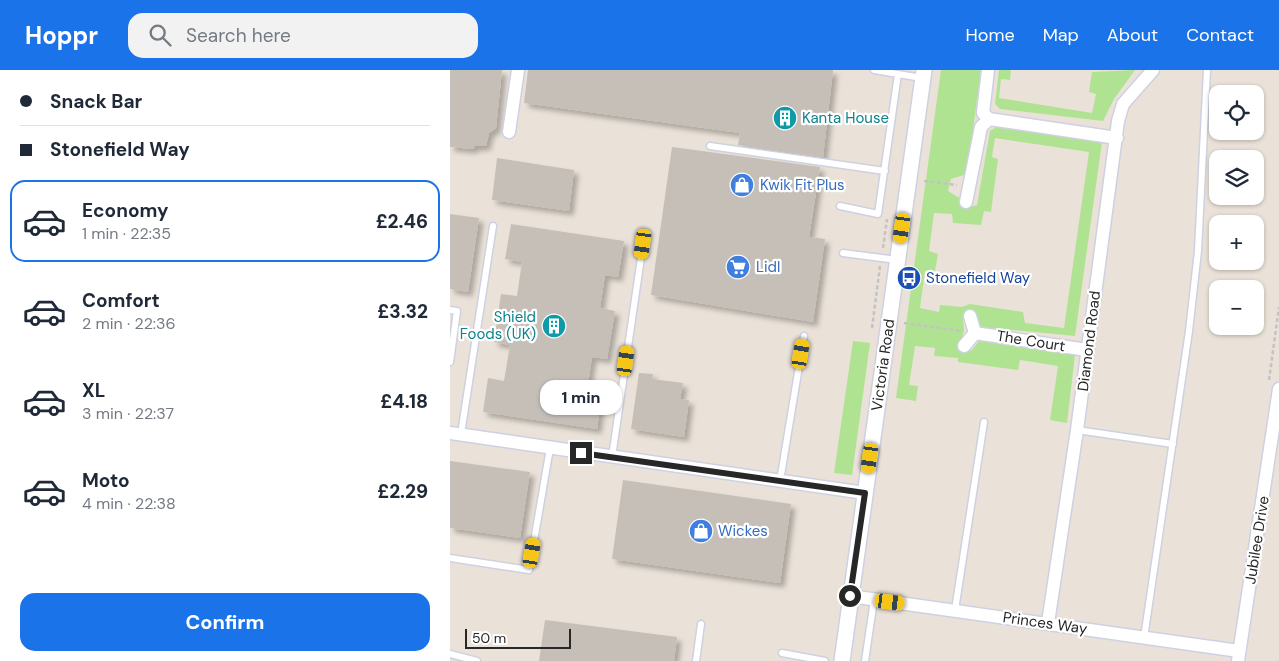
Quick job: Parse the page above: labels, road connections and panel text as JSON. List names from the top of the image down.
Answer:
{
  "streets": {
    "street": [
      "The Court",
      "Diamond Road",
      "Victoria Road",
      "Jubilee Drive",
      "Princes Way"
    ]
  },
  "crossings": [
    ["The Court", "Diamond Road"],
    ["Diamond Road", "Princes Way"],
    ["Victoria Road", "Princes Way"],
    ["Jubilee Drive", "Princes Way"]
  ],
  "places": {
    "building": ["Kanta House", "Shield Foods (UK)"],
    "shop": ["Kwik Fit Plus", "Wickes"],
    "supermarket": ["Lidl"],
    "bus stop": ["Stonefield Way"]
  },
  "scale_bar": "50 m",
  "page": {
    "header": "Hoppr",
    "search": "Search here",
    "nav": [
      "Home",
      "Map",
      "About",
      "Contact"
    ],
    "banner": ["Snack Bar", "Stonefield Way"],
    "map_buttons": ["+", "−"],
    "list": [
      {
        "name": "Economy",
        "note": "1 min · 22:35",
        "value": "£2.46"
      },
      {
        "name": "Comfort",
        "note": "2 min · 22:36",
        "value": "£3.32"
      },
      {
        "name": "XL",
        "note": "3 min · 22:37",
        "value": "£4.18"
      },
      {
        "name": "Moto",
        "note": "4 min · 22:38",
        "value": "£2.29"
      }
    ],
    "bubble": "1 min",
    "buttons": "Confirm",
    "scale": "50 m"
  }
}
